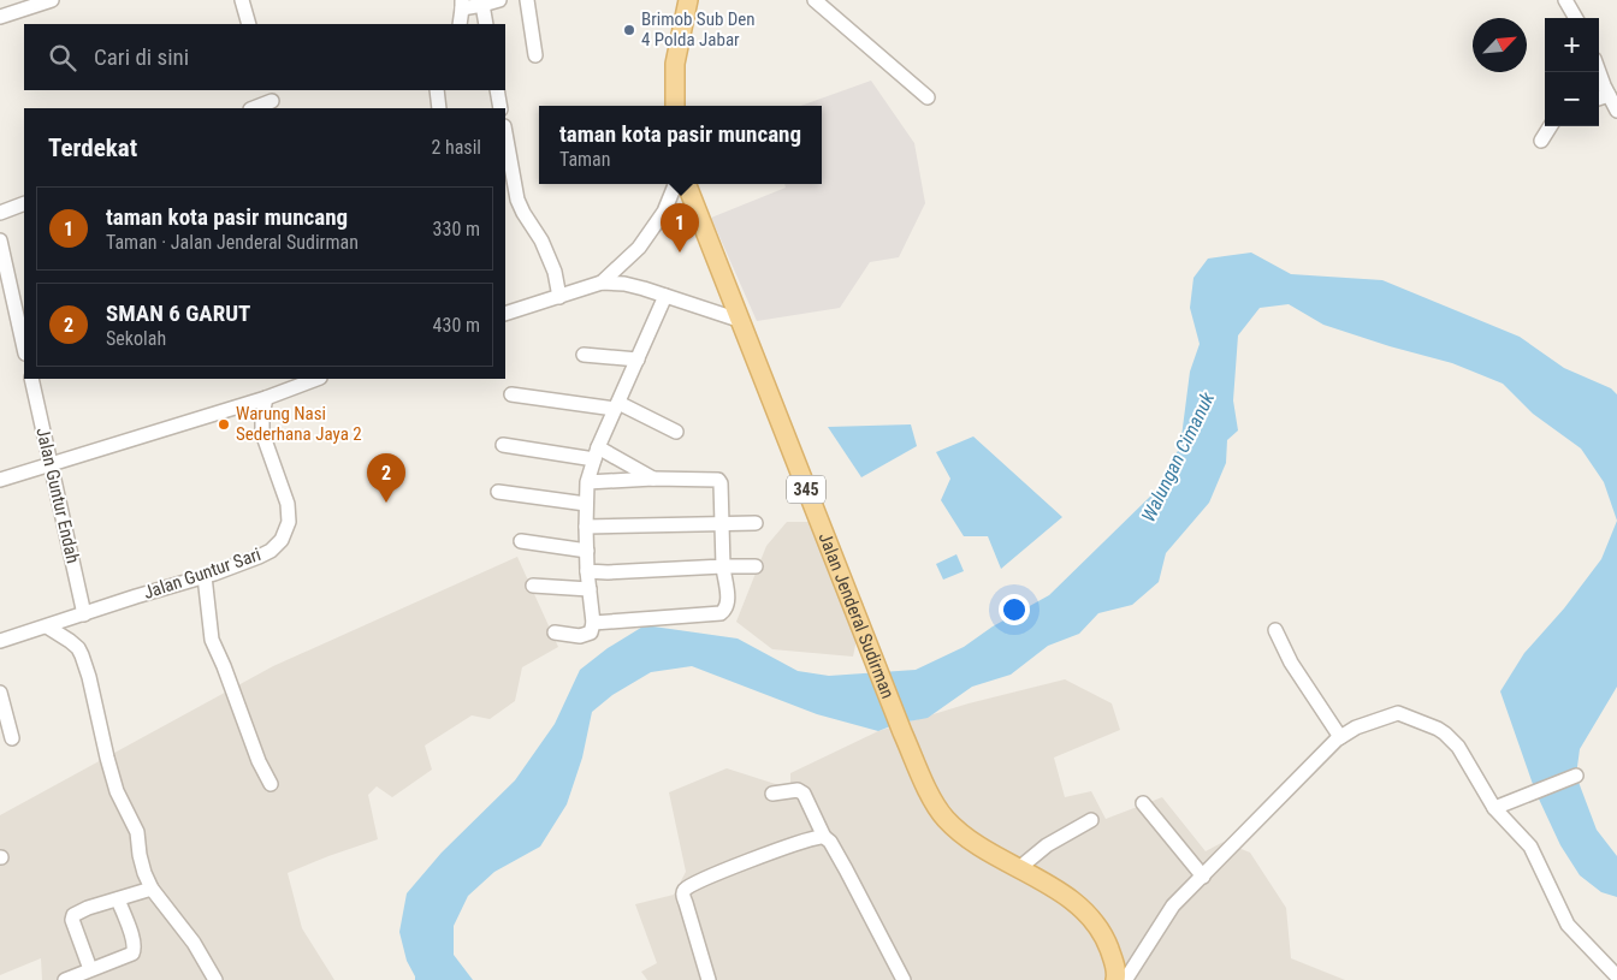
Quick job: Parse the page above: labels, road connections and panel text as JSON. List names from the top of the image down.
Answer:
{
  "streets": {
    "main road": ["345", "Jalan Jenderal Sudirman"],
    "street": ["Jalan Guntur Endah", "Jalan Guntur Sari"]
  },
  "crossings": [
    ["Jalan Guntur Endah", "Jalan Guntur Sari"]
  ],
  "water": ["Walungan Cimanuk"],
  "places": ["Brimob Sub Den 4 Polda Jabar", "Warung Nasi Sederhana Jaya 2"],
  "north": "top right",
  "page": {
    "map_buttons": ["+", "−"],
    "search": "Cari di sini",
    "popup": ["taman kota pasir muncang", "Taman"],
    "heading": ["Terdekat", "2 hasil"],
    "list": [
      {
        "mark": "1",
        "name": "taman kota pasir muncang",
        "note": "Taman · Jalan Jenderal Sudirman",
        "value": "330 m"
      },
      {
        "mark": "2",
        "name": "SMAN 6 GARUT",
        "note": "Sekolah",
        "value": "430 m"
      }
    ],
    "pins": ["1", "2"]
  }
}
